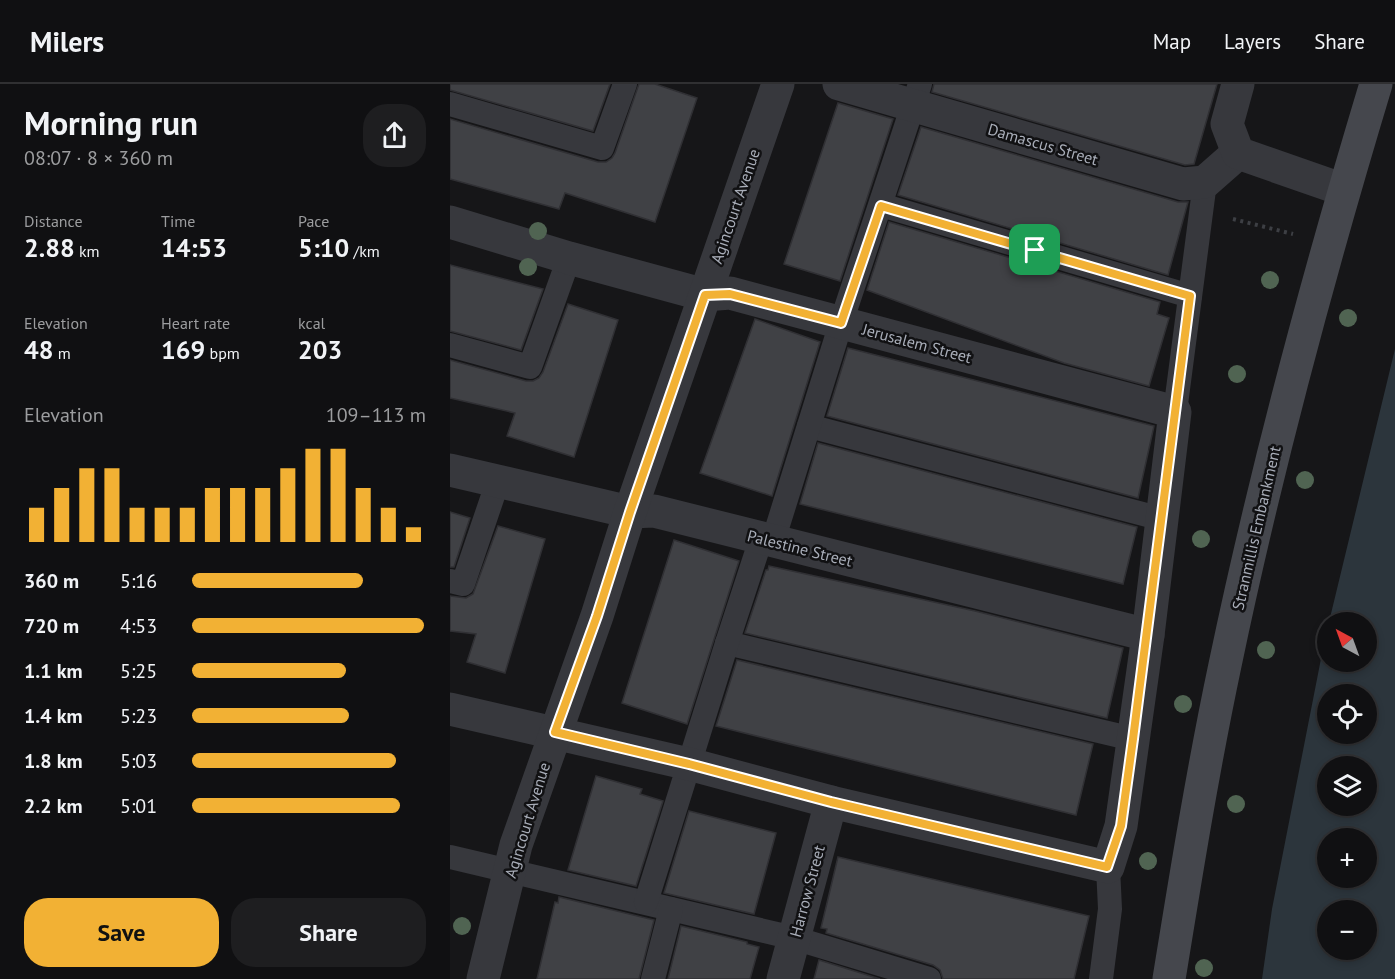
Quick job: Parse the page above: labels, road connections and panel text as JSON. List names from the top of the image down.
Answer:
{
  "streets": {
    "street": [
      "Damascus Street",
      "Agincourt Avenue",
      "Jerusalem Street",
      "Stranmillis Embankment",
      "Palestine Street",
      "Harrow Street"
    ]
  },
  "crossings": [
    ["Agincourt Avenue", "Jerusalem Street"],
    ["Agincourt Avenue", "Palestine Street"]
  ],
  "north": "top left",
  "page": {
    "header": "Milers",
    "nav": ["Map", "Layers", "Share"],
    "heading": ["Morning run", "08:07 · 8 × 360 m"],
    "stats": [
      ["Distance", "2.88 km"],
      ["Time", "14:53"],
      ["Pace", "5:10 /km"],
      ["Elevation", "48 m"],
      ["Heart rate", "169 bpm"],
      ["kcal", "203"]
    ],
    "chart": ["Elevation", "109–113 m"],
    "list": [
      {
        "name": "360 m",
        "note": "5:16"
      },
      {
        "name": "720 m",
        "note": "4:53"
      },
      {
        "name": "1.1 km",
        "note": "5:25"
      },
      {
        "name": "1.4 km",
        "note": "5:23"
      },
      {
        "name": "1.8 km",
        "note": "5:03"
      },
      {
        "name": "2.2 km",
        "note": "5:01"
      }
    ],
    "map_buttons": ["+", "−"],
    "buttons": ["Save", "Share"]
  }
}
